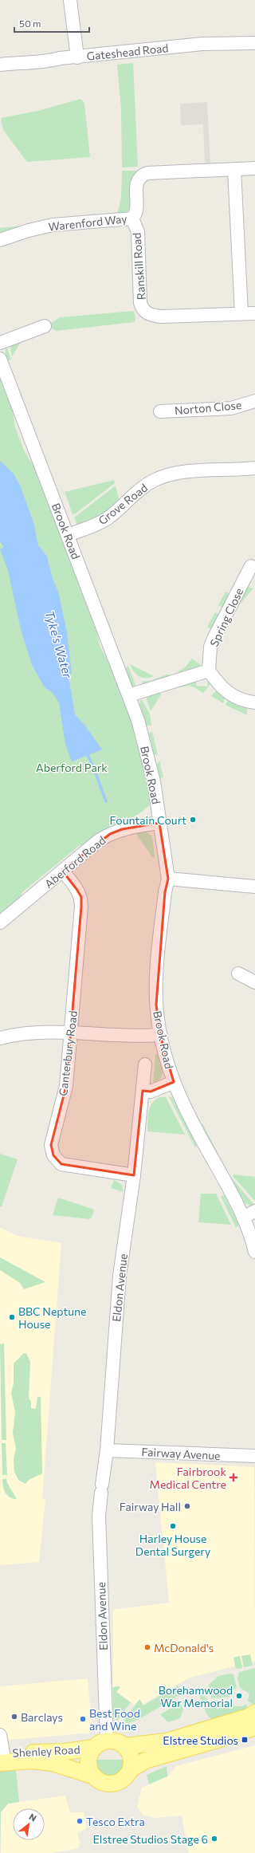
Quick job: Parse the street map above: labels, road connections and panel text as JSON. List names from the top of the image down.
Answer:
{
  "streets": {
    "main road": ["Shenley Road"],
    "street": [
      "Gateshead Road",
      "Warenford Way",
      "Ranskill Road",
      "Norton Close",
      "Grove Road",
      "Brook Road",
      "Spring Close",
      "Aberford Road",
      "Canterbury Road",
      "Eldon Avenue",
      "Fairway Avenue"
    ]
  },
  "crossings": [
    ["Warenford Way", "Ranskill Road"],
    ["Grove Road", "Brook Road"],
    ["Brook Road", "Aberford Road"],
    ["Aberford Road", "Canterbury Road"],
    ["Canterbury Road", "Eldon Avenue"],
    ["Eldon Avenue", "Fairway Avenue"],
    ["Eldon Avenue", "Shenley Road"]
  ],
  "water": ["Tyke's Water"],
  "parks": ["Aberford Park"],
  "places": {
    "other": [
      "Fountain Court",
      "BBC Neptune House",
      "Fairway Hall",
      "Harley House Dental Surgery",
      "McDonald's",
      "Borehamwood War Memorial",
      "Barclays",
      "Best Food and Wine",
      "Tesco Extra",
      "Elstree Studios Stage 6"
    ],
    "health": ["Fairbrook Medical Centre"],
    "transit": ["Elstree Studios"]
  },
  "scale_bar": "50 m",
  "north": "top right"
}
